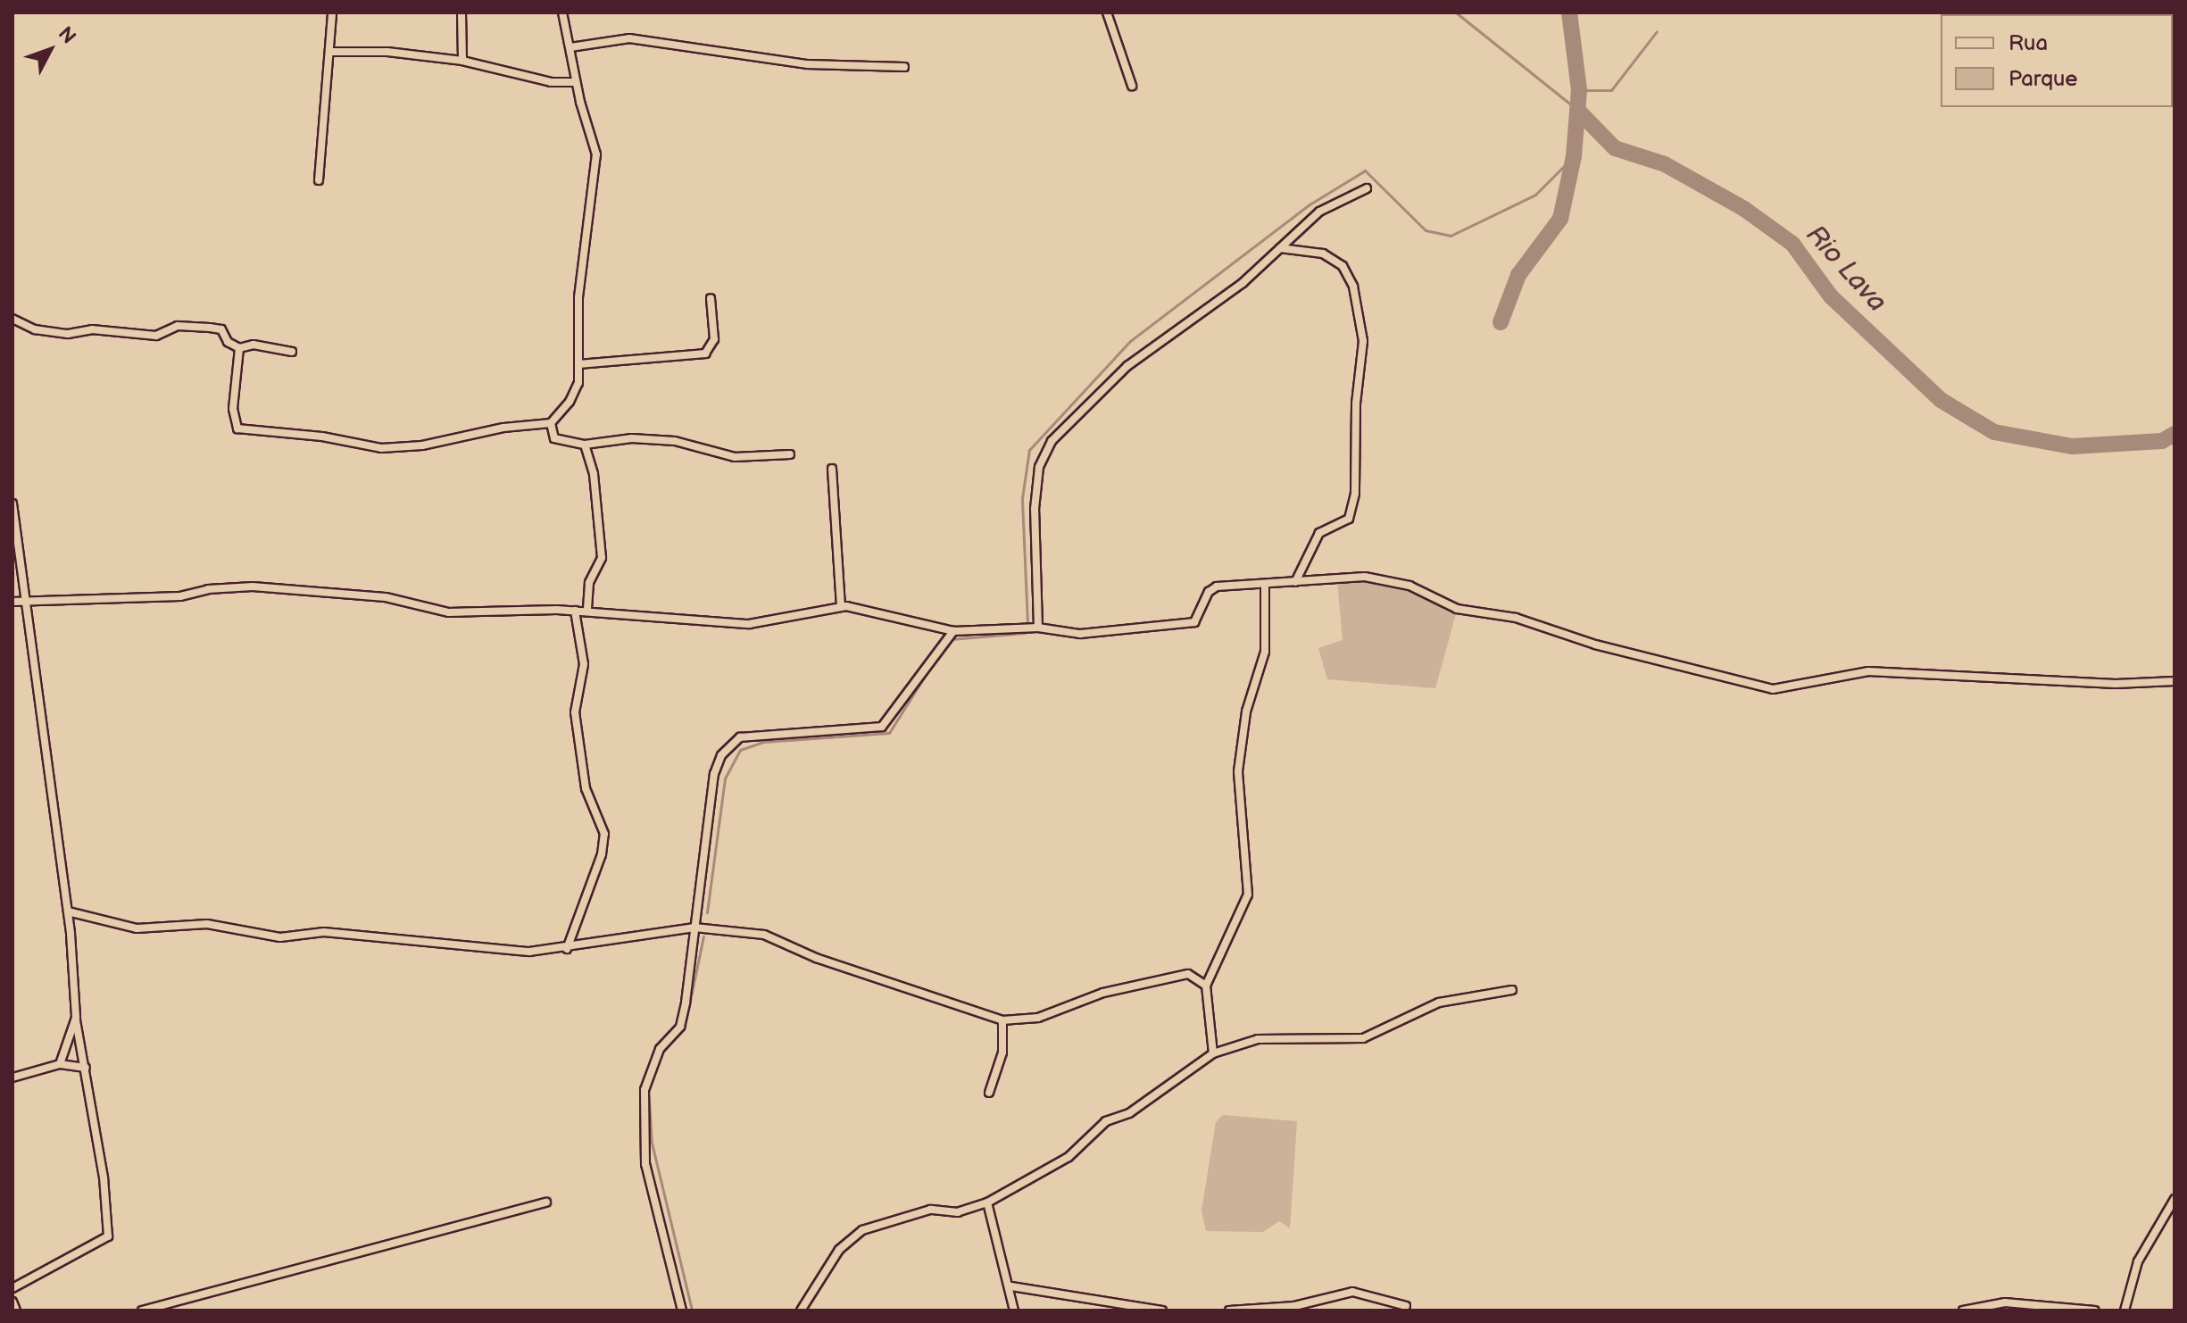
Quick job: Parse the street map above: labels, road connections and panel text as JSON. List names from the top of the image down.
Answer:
{
  "water": ["Rio Lava"],
  "legend": ["Rua", "Parque"],
  "north": "top right"
}
